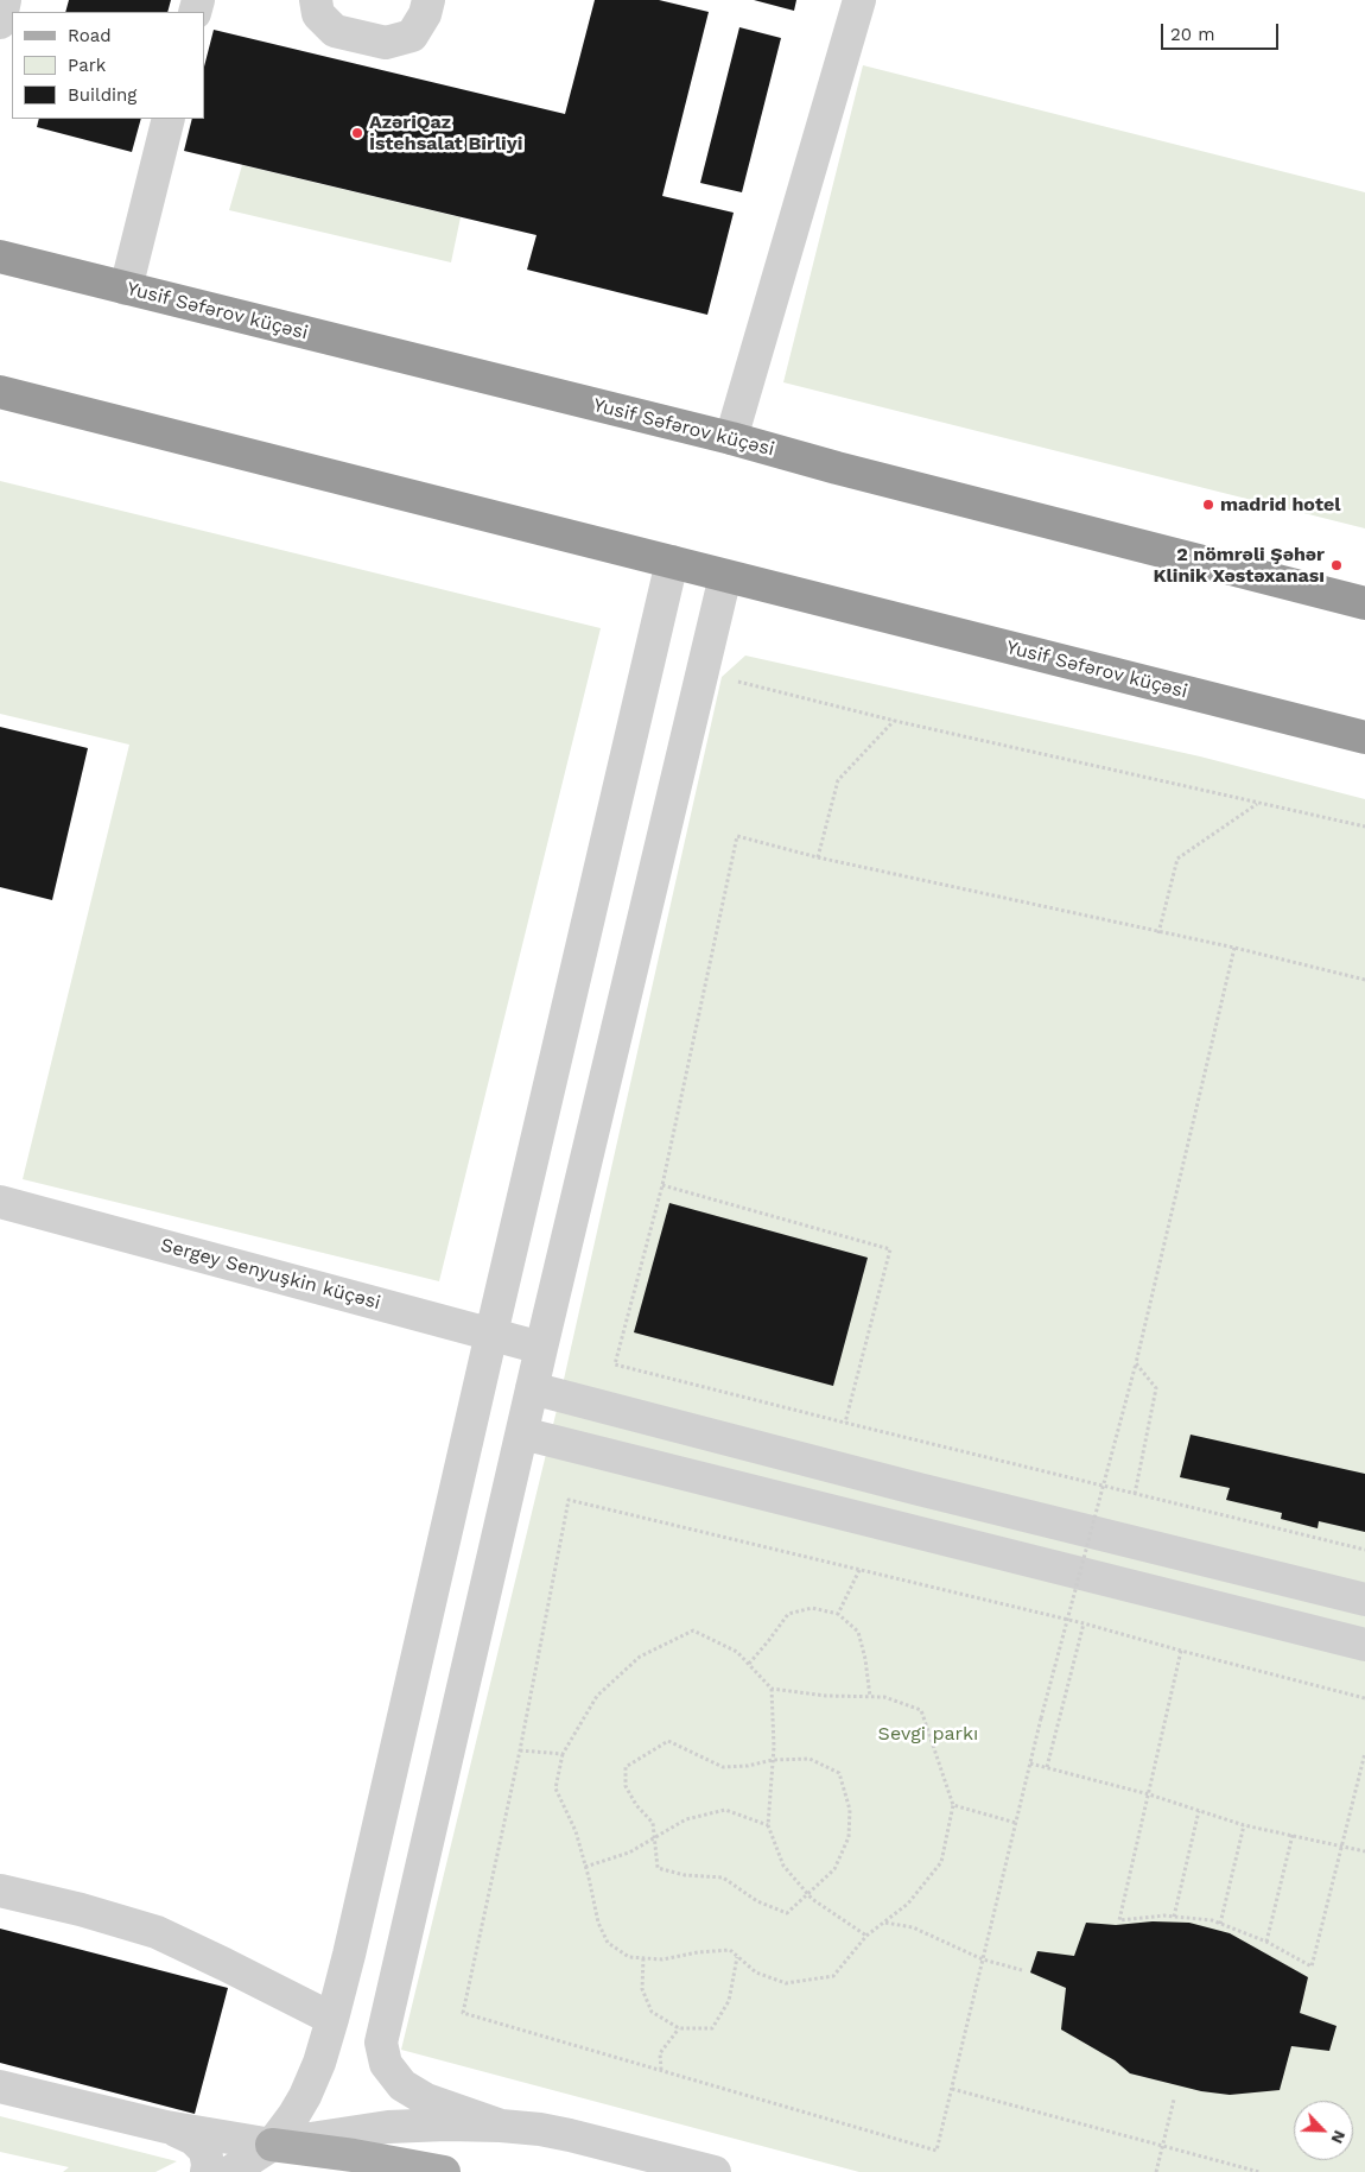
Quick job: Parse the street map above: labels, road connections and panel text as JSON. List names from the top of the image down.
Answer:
{
  "streets": {
    "highway": ["Yusif Səfərov küçəsi"],
    "street": ["Sergey Senyuşkin küçəsi"]
  },
  "parks": ["Sevgi parkı"],
  "places": ["AzəriQaz İstehsalat Birliyi", "madrid hotel", "2 nömrəli Şəhər Klinik Xəstəxanası"],
  "legend": ["Road", "Park", "Building"],
  "scale_bar": "20 m",
  "north": "bottom right"
}
